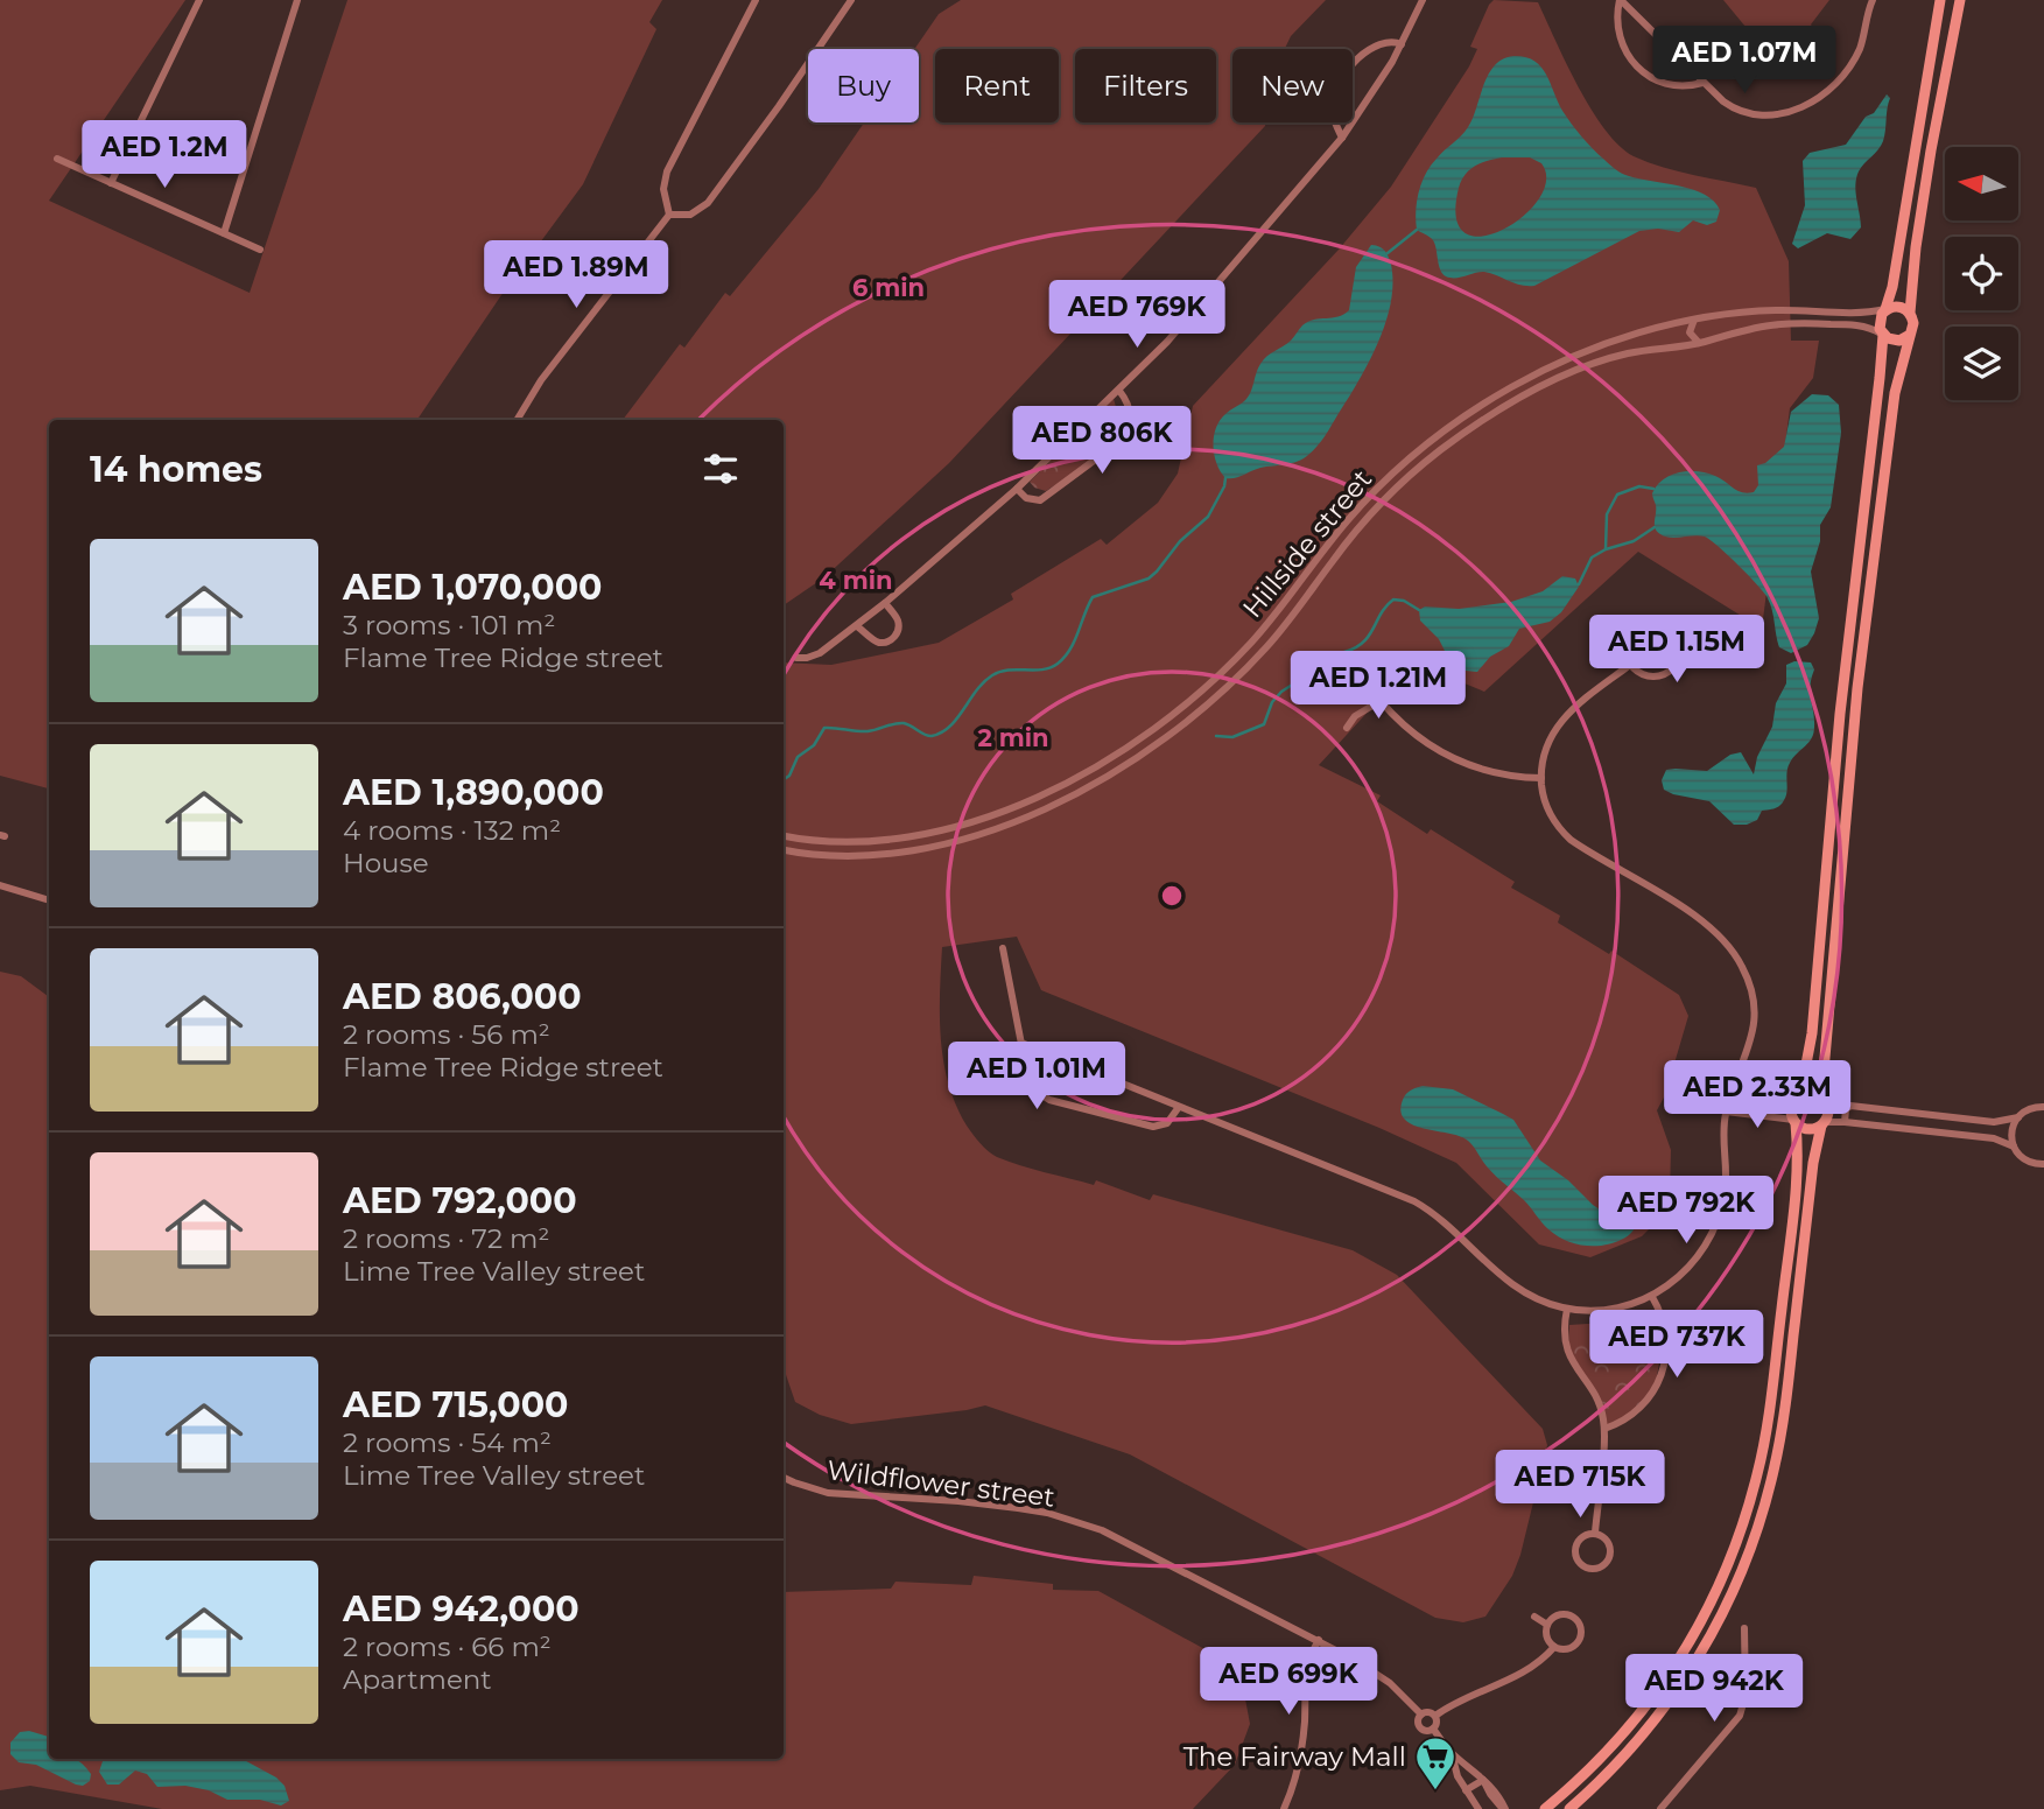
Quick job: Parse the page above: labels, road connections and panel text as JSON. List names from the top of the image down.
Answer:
{
  "streets": {
    "street": ["Hillside street", "Wildflower street"]
  },
  "places": {
    "supermarket": ["The Fairway Mall"]
  },
  "north": "left",
  "page": {
    "price": [
      "AED 1.07M",
      "AED 1.2M",
      "AED 1.89M",
      "AED 769K",
      "AED 806K",
      "AED 1.15M",
      "AED 1.21M",
      "AED 1.01M",
      "AED 2.33M",
      "AED 792K",
      "AED 737K",
      "AED 715K",
      "AED 699K",
      "AED 942K"
    ],
    "chip": [
      "Buy",
      "Rent",
      "Filters",
      "New"
    ],
    "heading": "14 homes",
    "list": [
      {
        "name": "AED 1,070,000",
        "note": "3 rooms · 101 m² · Flame Tree Ridge street"
      },
      {
        "name": "AED 1,890,000",
        "note": "4 rooms · 132 m² · House"
      },
      {
        "name": "AED 806,000",
        "note": "2 rooms · 56 m² · Flame Tree Ridge street"
      },
      {
        "name": "AED 792,000",
        "note": "2 rooms · 72 m² · Lime Tree Valley street"
      },
      {
        "name": "AED 715,000",
        "note": "2 rooms · 54 m² · Lime Tree Valley street"
      },
      {
        "name": "AED 942,000",
        "note": "2 rooms · 66 m² · Apartment"
      }
    ]
  },
  "rings": ["6 min", "4 min", "2 min"]
}
